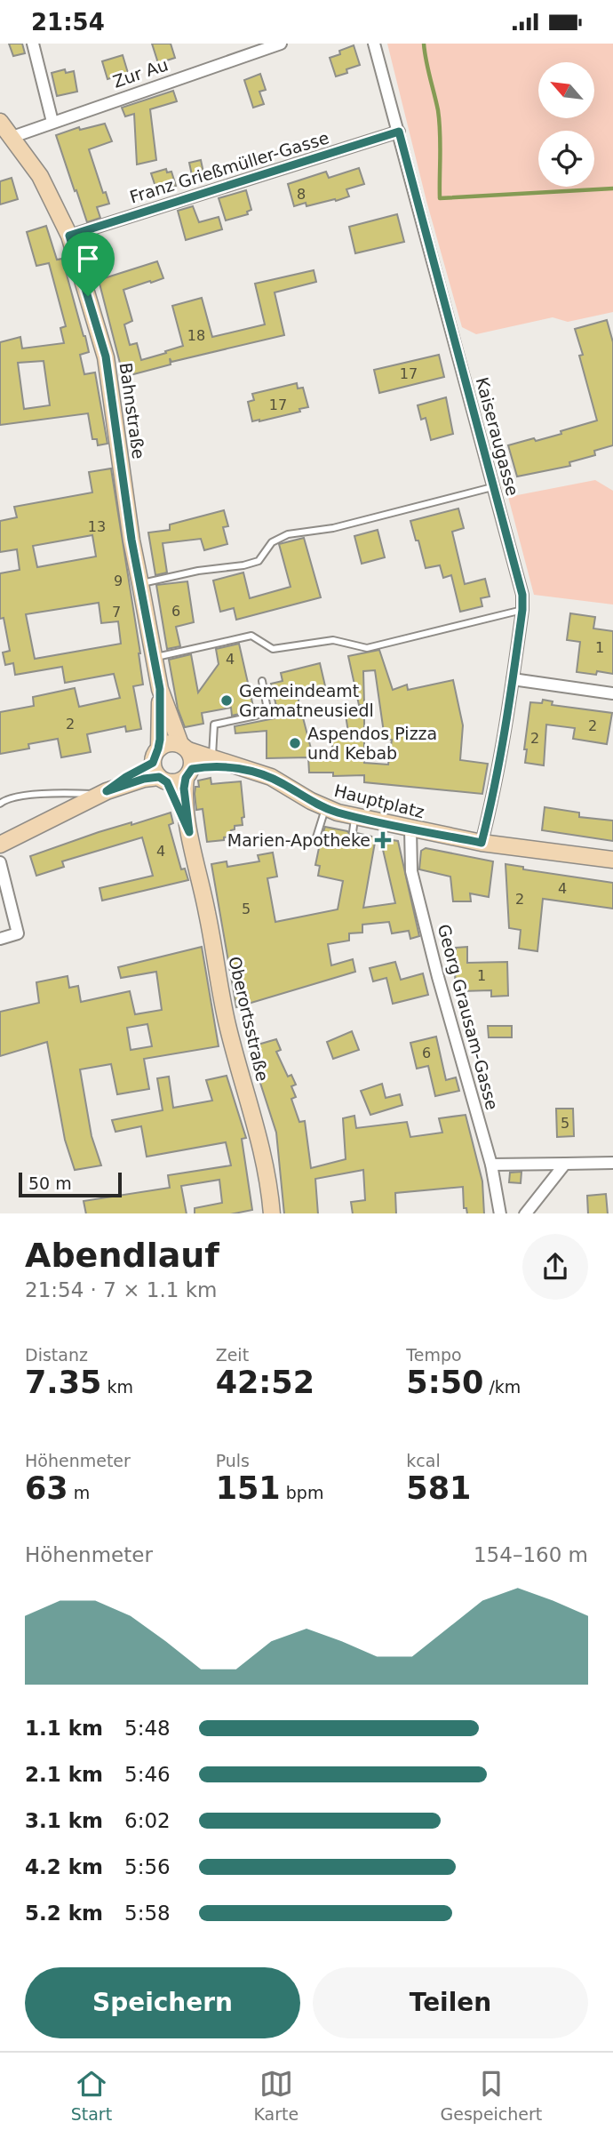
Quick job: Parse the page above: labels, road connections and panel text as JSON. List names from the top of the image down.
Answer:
{
  "streets": {
    "main road": ["Bahnstraße", "Hauptplatz", "Oberortsstraße"],
    "street": [
      "Zur Au",
      "Franz Grießmüller-Gasse",
      "Kaiseraugasse",
      "Georg Grausam-Gasse"
    ]
  },
  "crossings": [
    ["Zur Au", "Bahnstraße"],
    ["Franz Grießmüller-Gasse", "Bahnstraße"],
    ["Franz Grießmüller-Gasse", "Kaiseraugasse"],
    ["Bahnstraße", "Hauptplatz"],
    ["Bahnstraße", "Oberortsstraße"],
    ["Kaiseraugasse", "Hauptplatz"],
    ["Hauptplatz", "Georg Grausam-Gasse"],
    ["Hauptplatz", "Oberortsstraße"]
  ],
  "places": {
    "other": ["Gemeindeamt Gramatneusiedl", "Aspendos Pizza und Kebab"],
    "health": ["Marien-Apotheke"]
  },
  "house_numbers": [
    "8",
    "18",
    "17",
    "17",
    "13",
    "9",
    "6",
    "7",
    "1",
    "4",
    "2",
    "2",
    "2",
    "4",
    "4",
    "2",
    "5",
    "1",
    "6",
    "5"
  ],
  "scale_bar": "50 m",
  "north": "top left",
  "page": {
    "status": "21:54",
    "scale": "50 m",
    "heading": ["Abendlauf", "21:54 · 7 × 1.1 km"],
    "stats": [
      ["Distanz", "7.35 km"],
      ["Zeit", "42:52"],
      ["Tempo", "5:50 /km"],
      ["Höhenmeter", "63 m"],
      ["Puls", "151 bpm"],
      ["kcal", "581"]
    ],
    "chart": ["Höhenmeter", "154–160 m"],
    "list": [
      {
        "name": "1.1 km",
        "note": "5:48"
      },
      {
        "name": "2.1 km",
        "note": "5:46"
      },
      {
        "name": "3.1 km",
        "note": "6:02"
      },
      {
        "name": "4.2 km",
        "note": "5:56"
      },
      {
        "name": "5.2 km",
        "note": "5:58"
      }
    ],
    "buttons": ["Speichern", "Teilen"],
    "tabs": ["Start", "Karte", "Gespeichert"]
  }
}
